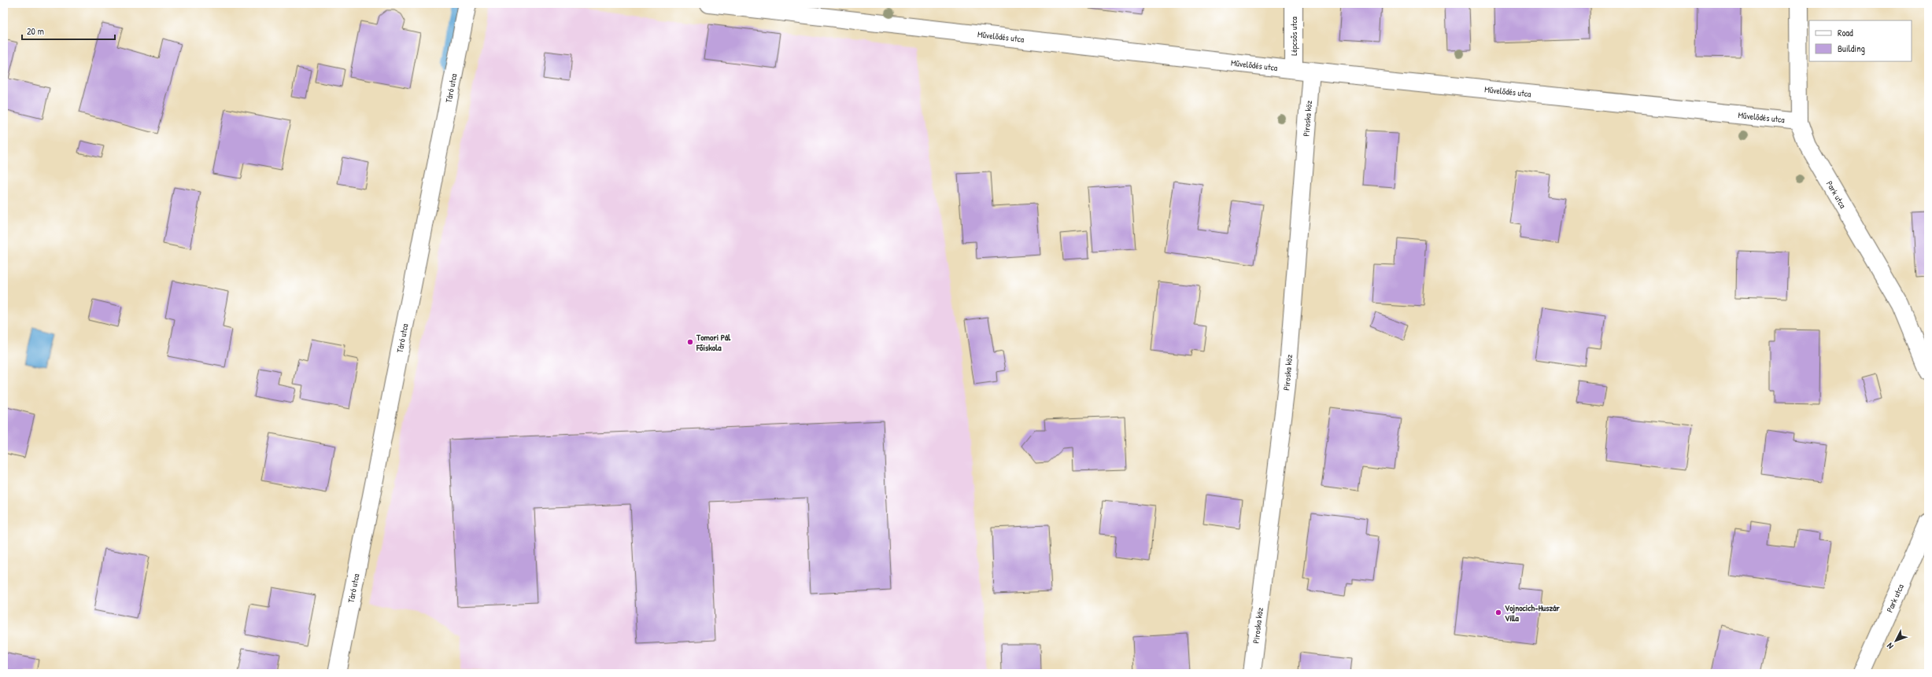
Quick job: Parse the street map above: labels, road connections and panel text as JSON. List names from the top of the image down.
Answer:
{
  "streets": {
    "street": [
      "Művelődés utca",
      "Lépcsős utca",
      "Táró utca",
      "Piroska köz",
      "Park utca"
    ]
  },
  "crossings": [
    ["Művelődés utca", "Lépcsős utca"],
    ["Művelődés utca", "Piroska köz"],
    ["Művelődés utca", "Park utca"]
  ],
  "places": ["Tomori Pál Főiskola", "Vojnocich-Huszár Villa"],
  "legend": ["Road", "Building"],
  "scale_bar": "20 m",
  "north": "bottom left"
}
